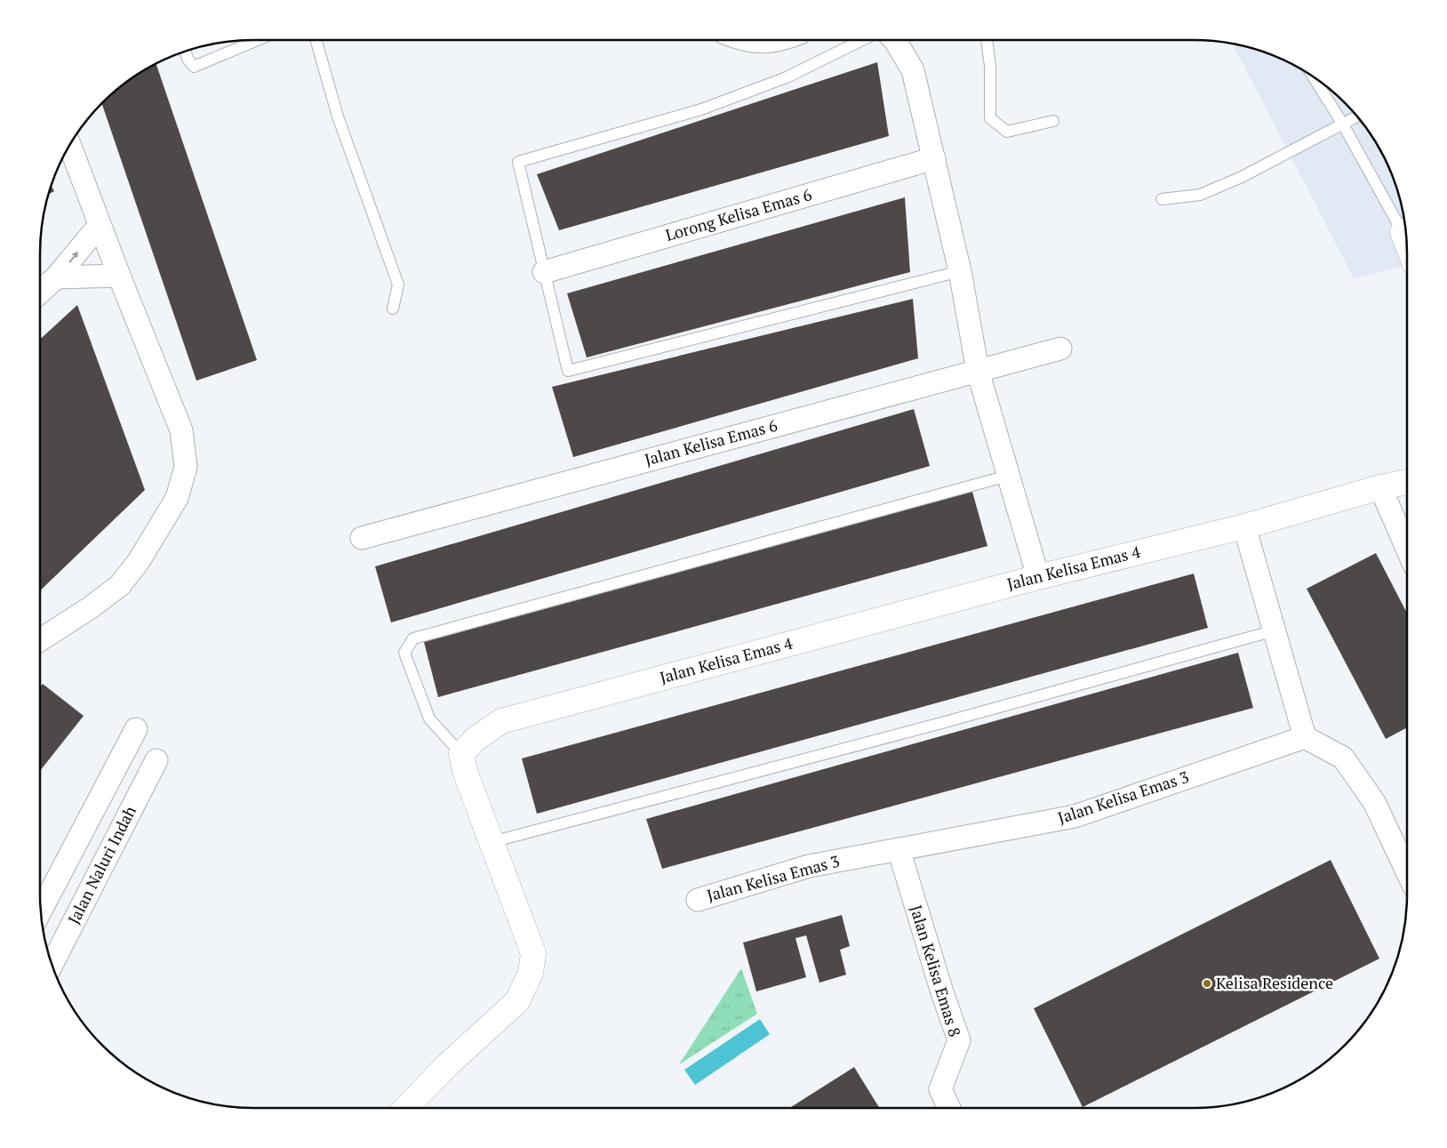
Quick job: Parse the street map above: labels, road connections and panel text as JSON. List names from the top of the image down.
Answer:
{
  "streets": {
    "street": [
      "Lorong Kelisa Emas 6",
      "Jalan Kelisa Emas 6",
      "Jalan Kelisa Emas 4",
      "Jalan Kelisa Emas 3",
      "Jalan Naluri Indah",
      "Jalan Kelisa Emas 8"
    ]
  },
  "crossings": [
    ["Jalan Kelisa Emas 3", "Jalan Kelisa Emas 8"]
  ],
  "places": ["Kelisa Residence"]
}
